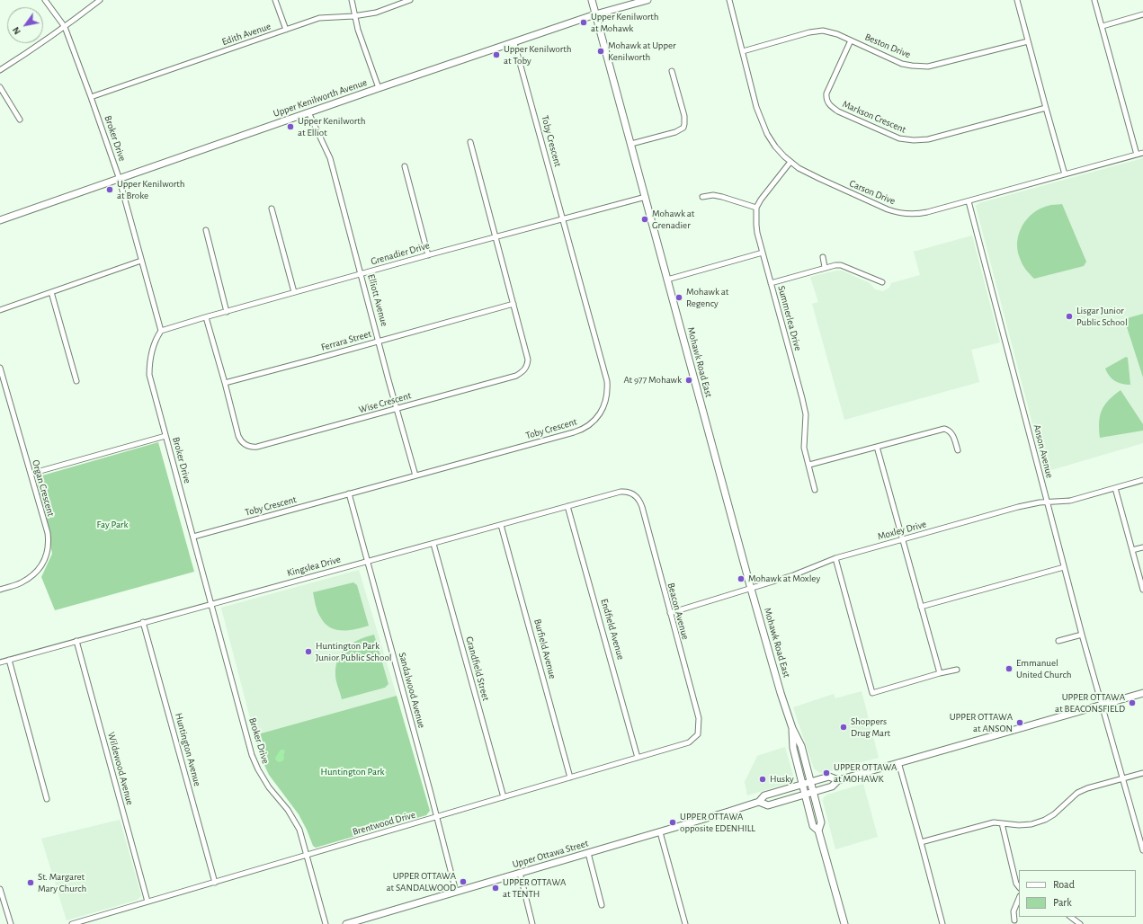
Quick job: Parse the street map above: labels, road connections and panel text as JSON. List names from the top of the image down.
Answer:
{
  "streets": {
    "main road": ["Upper Kenilworth Avenue", "Mohawk Road East", "Upper Ottawa Street"],
    "street": [
      "Edith Avenue",
      "Beston Drive",
      "Markson Crescent",
      "Broker Drive",
      "Toby Crescent",
      "Carson Drive",
      "Grenadier Drive",
      "Elliott Avenue",
      "Summerlea Drive",
      "Ferrara Street",
      "Wise Crescent",
      "Anson Avenue",
      "Organ Crescent",
      "Moxley Drive",
      "Kingslea Drive",
      "Beacon Avenue",
      "Endfield Avenue",
      "Burfield Avenue",
      "Grandfield Street",
      "Sandalwood Avenue",
      "Huntington Avenue",
      "Wildewood Avenue",
      "Brentwood Drive"
    ]
  },
  "crossings": [
    ["Edith Avenue", "Broker Drive"],
    ["Beston Drive", "Markson Crescent"],
    ["Beston Drive", "Carson Drive"],
    ["Upper Kenilworth Avenue", "Broker Drive"],
    ["Upper Kenilworth Avenue", "Toby Crescent"],
    ["Upper Kenilworth Avenue", "Elliott Avenue"],
    ["Upper Kenilworth Avenue", "Mohawk Road East"],
    ["Broker Drive", "Toby Crescent"],
    ["Broker Drive", "Grenadier Drive"],
    ["Broker Drive", "Kingslea Drive"],
    ["Broker Drive", "Brentwood Drive"],
    ["Toby Crescent", "Grenadier Drive"],
    ["Toby Crescent", "Elliott Avenue"],
    ["Toby Crescent", "Sandalwood Avenue"],
    ["Carson Drive", "Anson Avenue"],
    ["Grenadier Drive", "Elliott Avenue"],
    ["Grenadier Drive", "Mohawk Road East"],
    ["Grenadier Drive", "Wise Crescent"],
    ["Elliott Avenue", "Ferrara Street"],
    ["Elliott Avenue", "Wise Crescent"],
    ["Ferrara Street", "Wise Crescent"],
    ["Mohawk Road East", "Moxley Drive"],
    ["Mohawk Road East", "Upper Ottawa Street"],
    ["Anson Avenue", "Moxley Drive"],
    ["Anson Avenue", "Upper Ottawa Street"],
    ["Moxley Drive", "Beacon Avenue"],
    ["Kingslea Drive", "Beacon Avenue"],
    ["Kingslea Drive", "Endfield Avenue"],
    ["Kingslea Drive", "Burfield Avenue"],
    ["Kingslea Drive", "Grandfield Street"],
    ["Kingslea Drive", "Sandalwood Avenue"],
    ["Kingslea Drive", "Huntington Avenue"],
    ["Kingslea Drive", "Wildewood Avenue"],
    ["Beacon Avenue", "Brentwood Drive"],
    ["Endfield Avenue", "Brentwood Drive"],
    ["Burfield Avenue", "Brentwood Drive"],
    ["Grandfield Street", "Brentwood Drive"],
    ["Sandalwood Avenue", "Brentwood Drive"],
    ["Sandalwood Avenue", "Upper Ottawa Street"],
    ["Huntington Avenue", "Brentwood Drive"],
    ["Wildewood Avenue", "Brentwood Drive"]
  ],
  "parks": ["Fay Park", "Huntington Park"],
  "places": [
    "Upper Kenilworth at Mohawk",
    "Mohawk at Upper Kenilworth",
    "Upper Kenilworth at Toby",
    "Upper Kenilworth at Elliot",
    "Upper Kenilworth at Broke",
    "Mohawk at Grenadier",
    "Mohawk at Regency",
    "Lisgar Junior Public School",
    "At 977 Mohawk",
    "Mohawk at Moxley",
    "Huntington Park Junior Public School",
    "Emmanuel United Church",
    "UPPER OTTAWA at BEACONSFIELD",
    "UPPER OTTAWA at ANSON",
    "Shoppers Drug Mart",
    "UPPER OTTAWA at MOHAWK",
    "Husky",
    "UPPER OTTAWA opposite EDENHILL",
    "UPPER OTTAWA at SANDALWOOD",
    "St. Margaret Mary Church",
    "UPPER OTTAWA at TENTH"
  ],
  "legend": ["Road", "Park"],
  "north": "bottom left"
}
